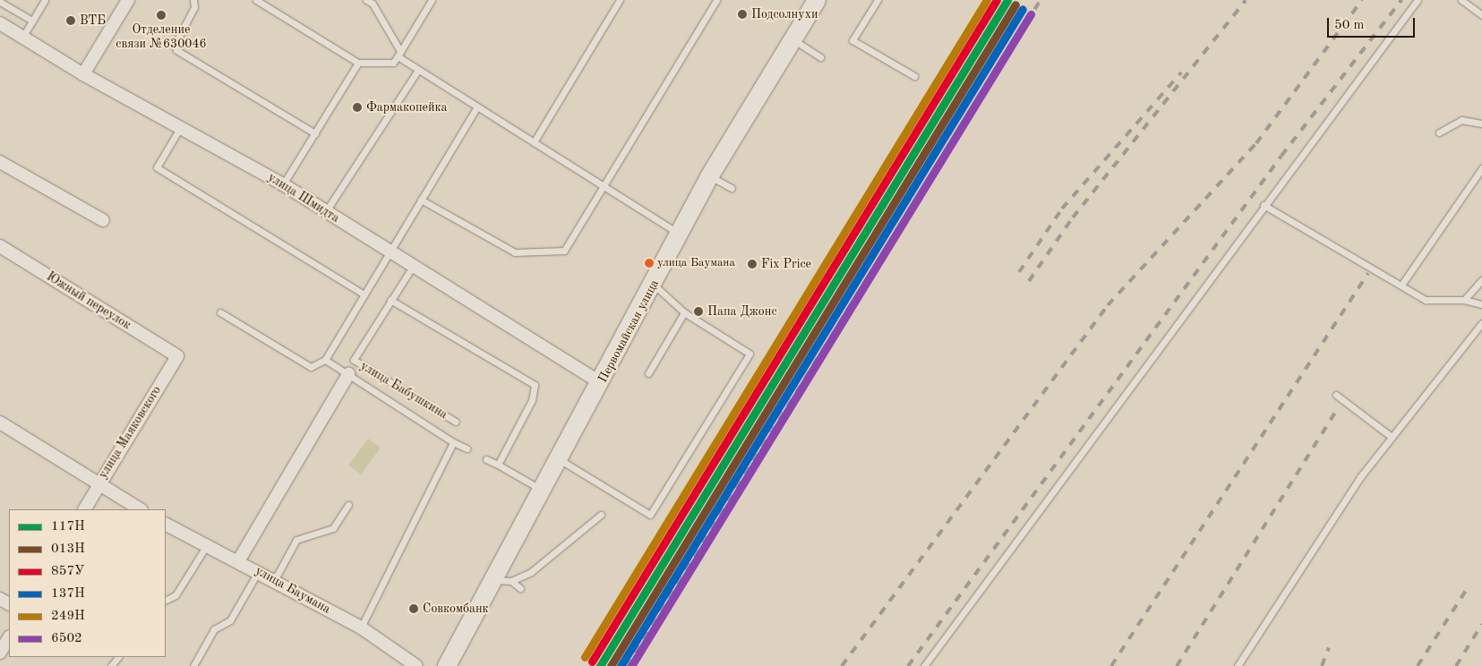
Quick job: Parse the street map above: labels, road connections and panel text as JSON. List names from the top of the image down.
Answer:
{
  "streets": {
    "main road": ["Первомайская улица"],
    "street": [
      "улица Шмидта",
      "Южный переулок",
      "улица Бабушкина",
      "улица Маяковского",
      "улица Баумана"
    ]
  },
  "crossings": [
    ["улица Шмидта", "Первомайская улица"],
    ["улица Шмидта", "улица Бабушкина"],
    ["Южный переулок", "улица Маяковского"],
    ["улица Бабушкина", "улица Баумана"]
  ],
  "places": [
    "Подсолнухи",
    "Отделение связи №630046",
    "ВТБ",
    "Фармакопейка",
    "улица Баумана",
    "Fix Price",
    "Папа Джонс",
    "Совкомбанк"
  ],
  "lines": [
    "transit line 117Н",
    "transit line 857У",
    "transit line 249Н",
    "transit line 013Н",
    "transit line 137Н",
    "transit line 6502"
  ],
  "legend": [
    "117Н",
    "013Н",
    "857У",
    "137Н",
    "249Н",
    "6502"
  ],
  "scale_bar": "50 m"
}
